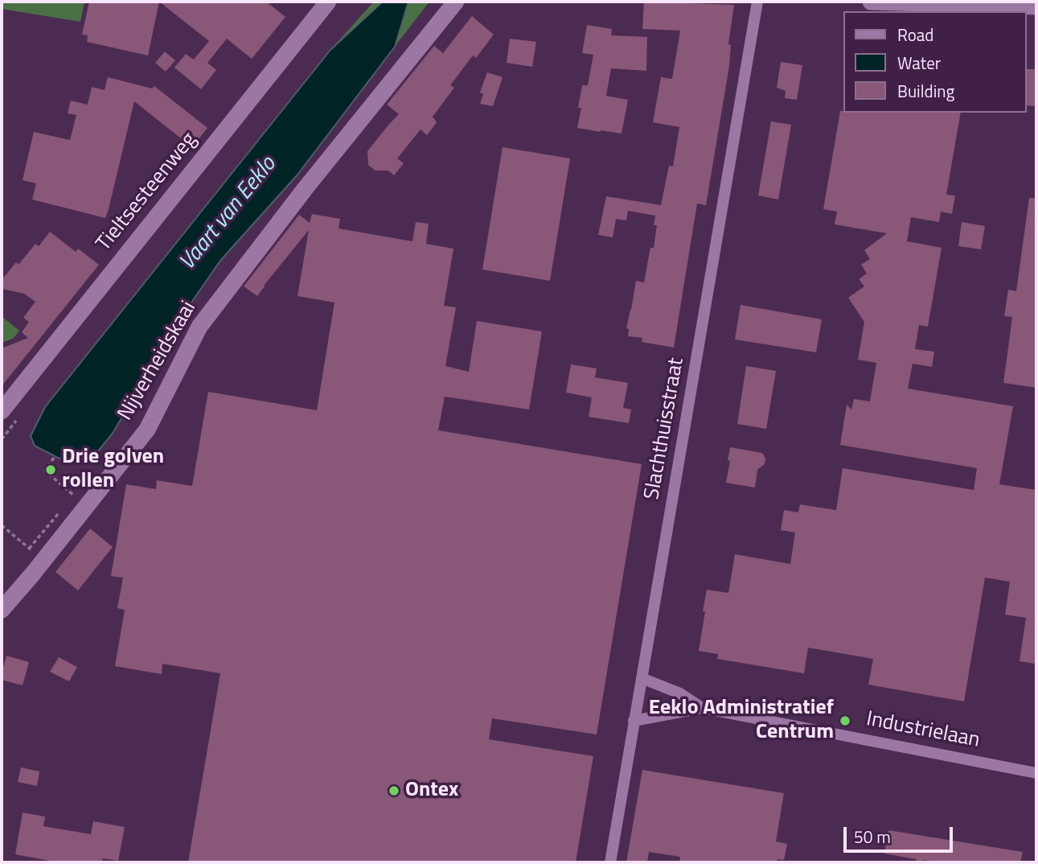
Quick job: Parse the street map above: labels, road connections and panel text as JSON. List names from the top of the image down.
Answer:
{
  "streets": {
    "street": [
      "Tieltsesteenweg",
      "Nijverheidskaai",
      "Slachthuisstraat",
      "Industrielaan"
    ]
  },
  "crossings": [
    ["Slachthuisstraat", "Industrielaan"]
  ],
  "water": ["Vaart van Eeklo"],
  "places": ["Drie golven rollen", "Eeklo Administratief Centrum", "Ontex"],
  "legend": ["Road", "Water", "Building"],
  "scale_bar": "50 m"
}
